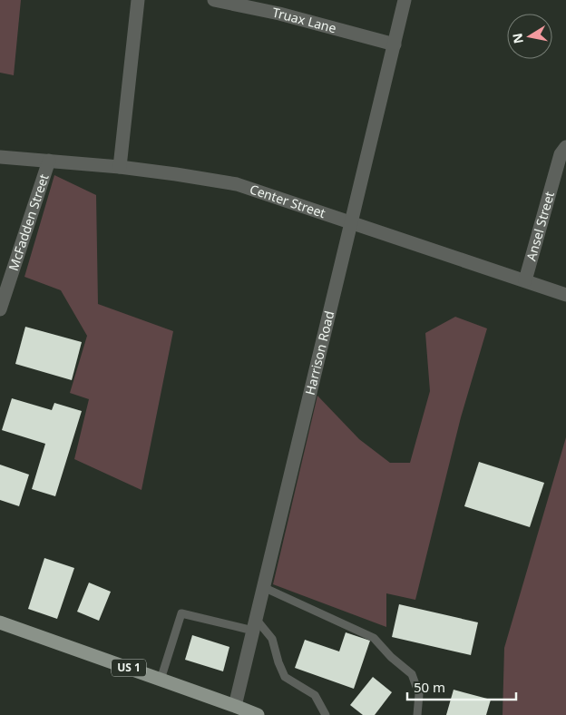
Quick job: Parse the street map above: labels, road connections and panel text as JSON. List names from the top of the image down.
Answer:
{
  "streets": {
    "main road": ["US 1"],
    "street": [
      "Truax Lane",
      "Center Street",
      "McFadden Street",
      "Ansel Street",
      "Harrison Road"
    ]
  },
  "crossings": [
    ["Truax Lane", "Harrison Road"],
    ["Center Street", "McFadden Street"],
    ["Center Street", "Ansel Street"],
    ["Center Street", "Harrison Road"],
    ["Harrison Road", "US 1"]
  ],
  "scale_bar": "50 m",
  "north": "left"
}
